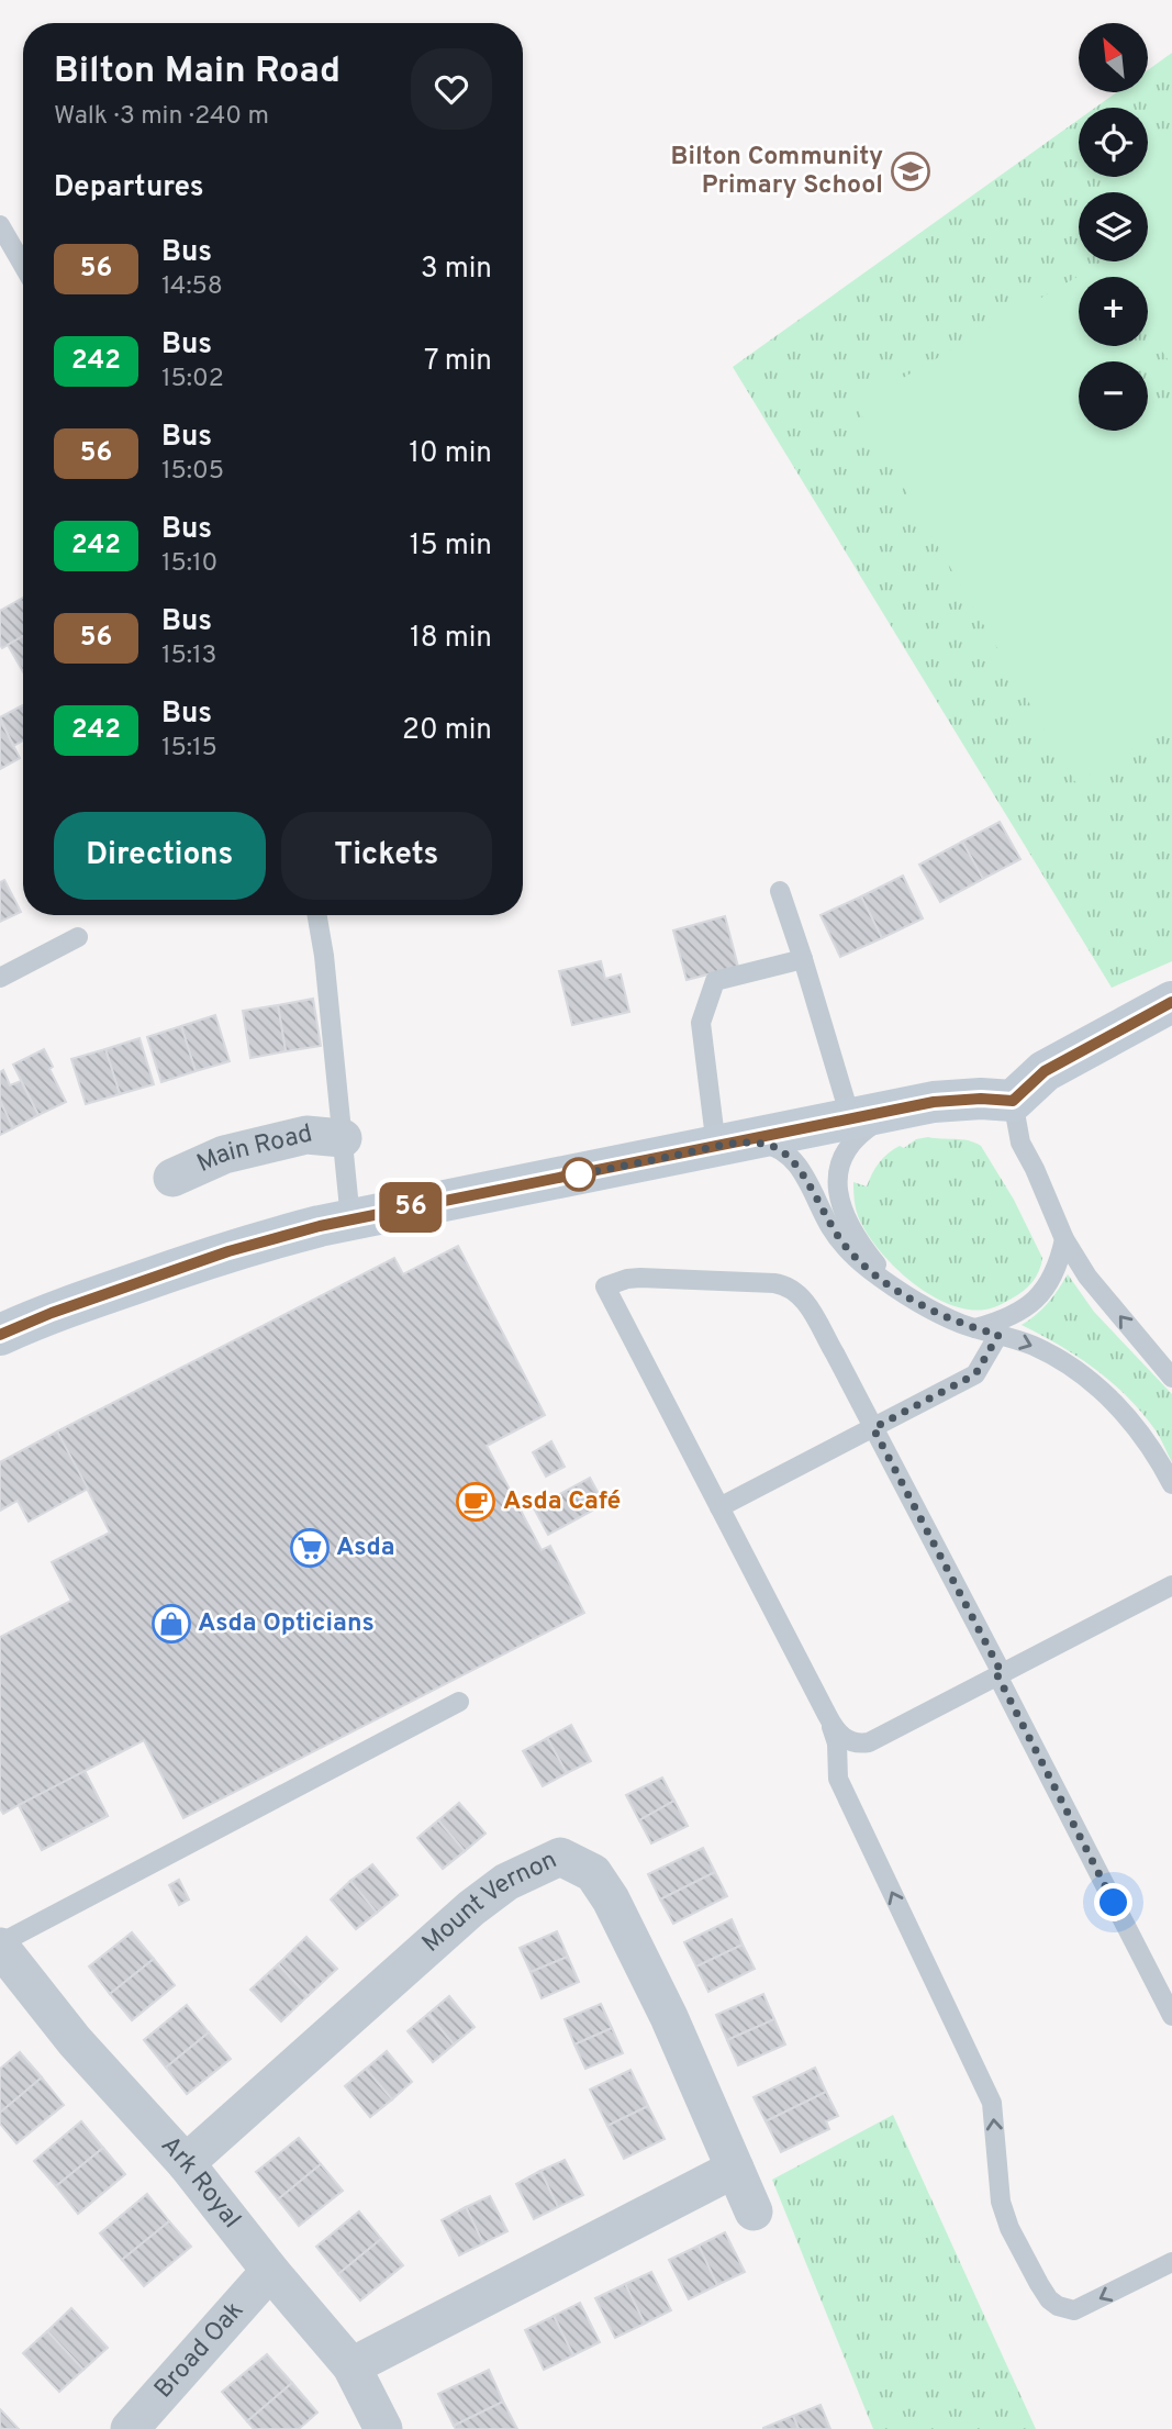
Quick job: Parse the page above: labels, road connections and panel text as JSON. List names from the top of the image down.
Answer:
{
  "streets": {
    "street": [
      "Main Road",
      "Mount Vernon",
      "Ark Royal",
      "Broad Oak"
    ]
  },
  "crossings": [
    ["Mount Vernon", "Ark Royal"],
    ["Ark Royal", "Broad Oak"]
  ],
  "places": {
    "school or university": ["Bilton Community Primary School"],
    "cafe": ["Asda Café"],
    "supermarket": ["Asda"],
    "shop": ["Asda Opticians"]
  },
  "lines": ["bus line 56"],
  "north": "top left",
  "page": {
    "on_map": "56",
    "map_buttons": ["+", "−"],
    "heading": [
      ["Bilton Main Road", "Walk · 3 min · 240 m"],
      "Departures"
    ],
    "list": [
      {
        "mark": "56",
        "name": "Bus",
        "note": "14:58",
        "value": "3 min"
      },
      {
        "mark": "242",
        "name": "Bus",
        "note": "15:02",
        "value": "7 min"
      },
      {
        "mark": "56",
        "name": "Bus",
        "note": "15:05",
        "value": "10 min"
      },
      {
        "mark": "242",
        "name": "Bus",
        "note": "15:10",
        "value": "15 min"
      },
      {
        "mark": "56",
        "name": "Bus",
        "note": "15:13",
        "value": "18 min"
      },
      {
        "mark": "242",
        "name": "Bus",
        "note": "15:15",
        "value": "20 min"
      }
    ],
    "buttons": ["Directions", "Tickets"]
  }
}
